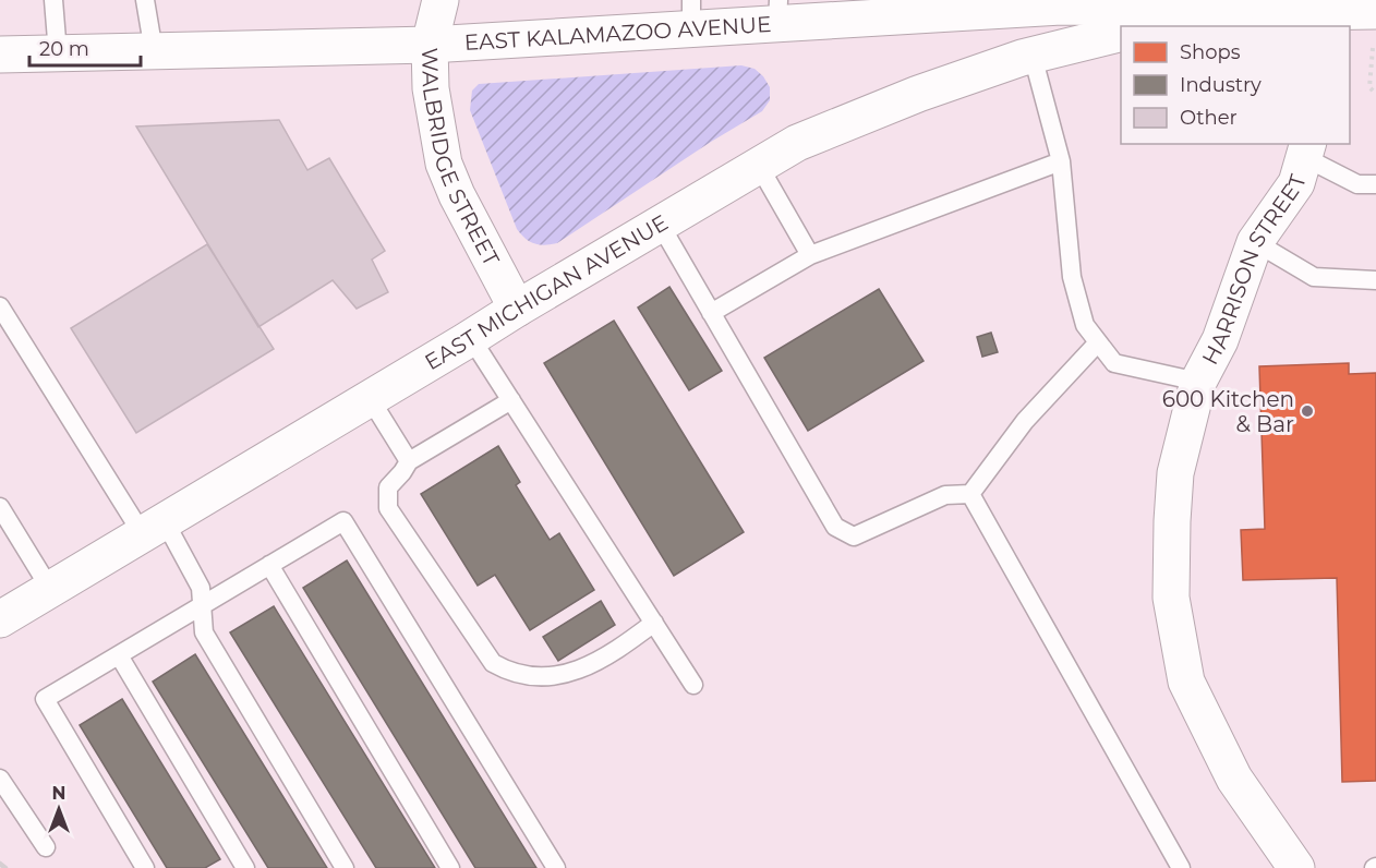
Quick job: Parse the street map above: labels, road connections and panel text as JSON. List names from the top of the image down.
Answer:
{
  "streets": {
    "main road": [
      "EAST KALAMAZOO AVENUE",
      "WALBRIDGE STREET",
      "HARRISON STREET",
      "EAST MICHIGAN AVENUE"
    ]
  },
  "crossings": [
    ["EAST KALAMAZOO AVENUE", "WALBRIDGE STREET"],
    ["WALBRIDGE STREET", "EAST MICHIGAN AVENUE"]
  ],
  "places": ["600 Kitchen & Bar"],
  "legend": ["Shops", "Industry", "Other"],
  "scale_bar": "20 m",
  "north": "top"
}
